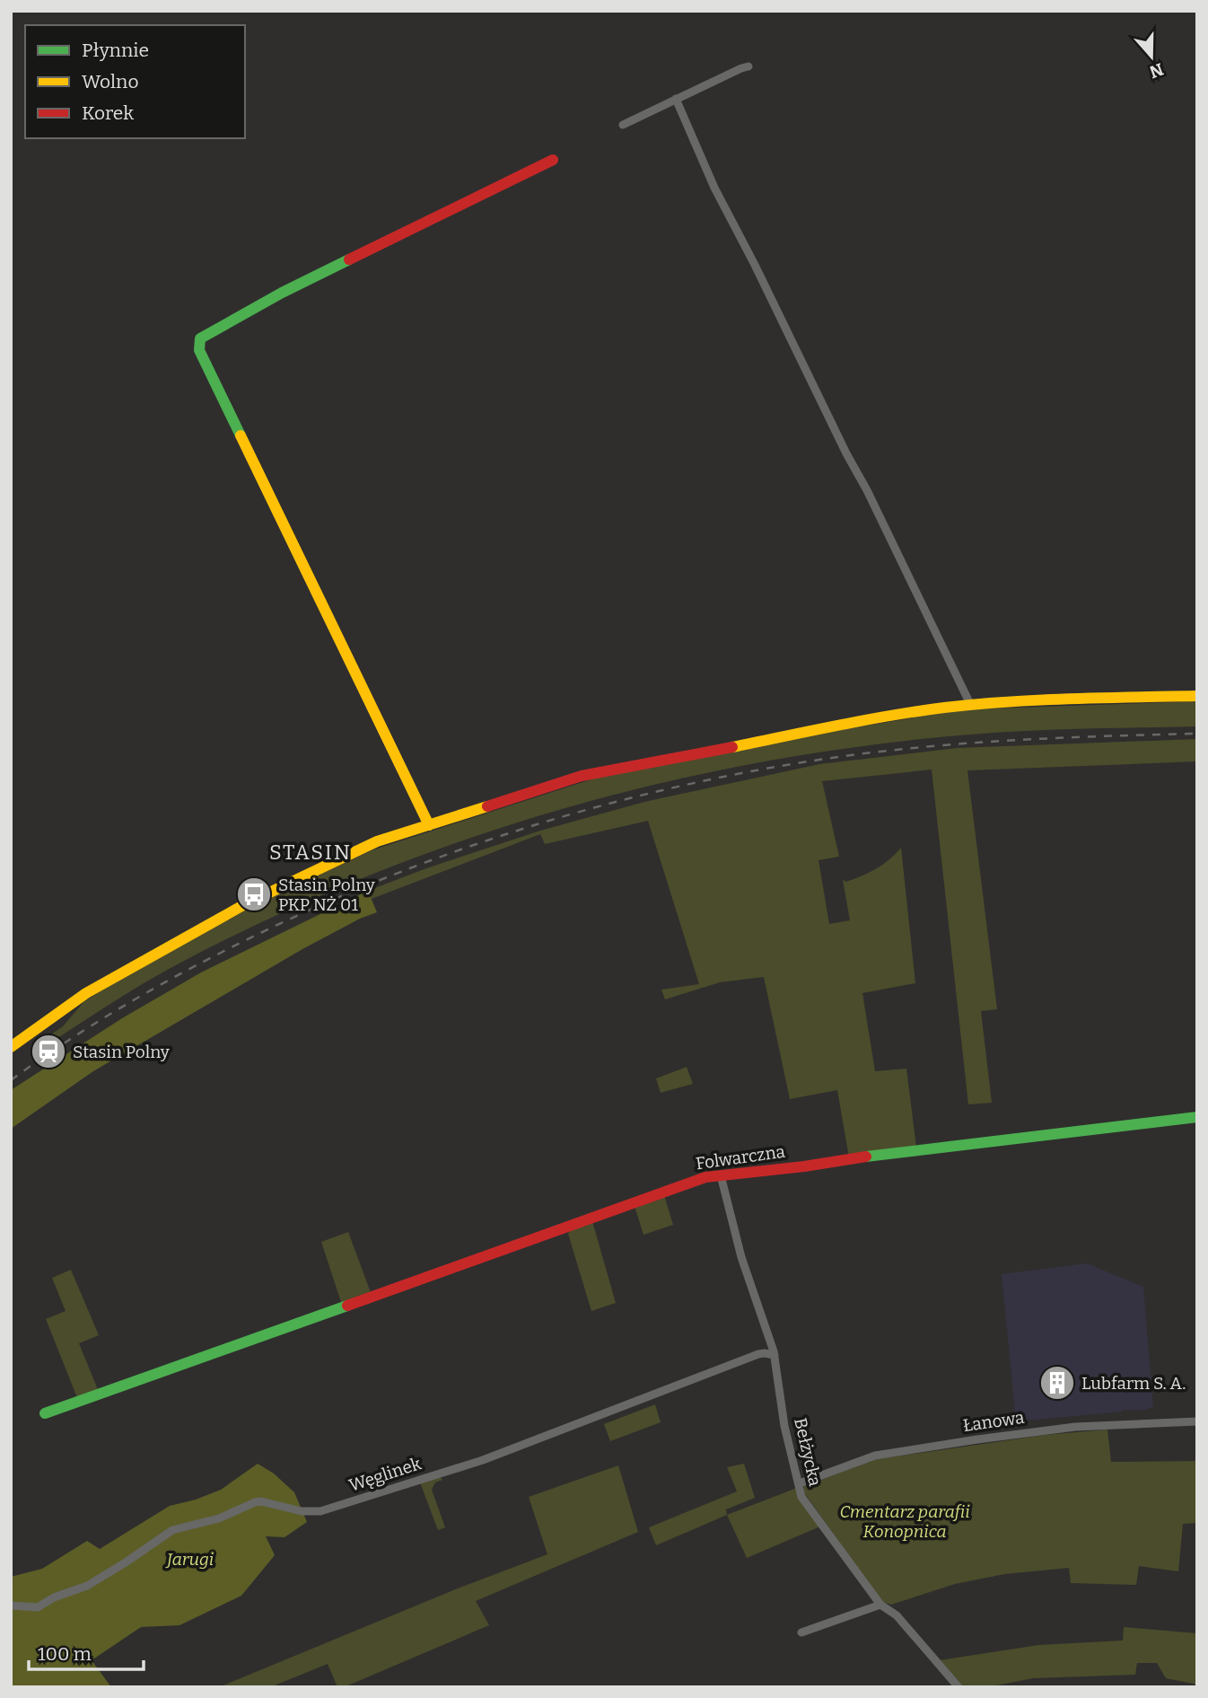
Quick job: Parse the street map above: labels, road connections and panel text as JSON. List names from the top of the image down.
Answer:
{
  "streets": {
    "street": [
      "Folwarczna",
      "Łanowa",
      "Bełżycka",
      "Węglinek"
    ]
  },
  "crossings": [
    ["Folwarczna", "Bełżycka"],
    ["Łanowa", "Bełżycka"],
    ["Bełżycka", "Węglinek"]
  ],
  "districts": ["STASIN"],
  "parks": ["Cmentarz parafii Konopnica", "Jarugi"],
  "places": {
    "bus stop": ["Stasin Polny PKP NŻ 01"],
    "station": ["Stasin Polny"],
    "building": ["Lubfarm S. A."]
  },
  "legend": ["Płynnie", "Wolno", "Korek"],
  "scale_bar": "100 m",
  "north": "bottom"
}
